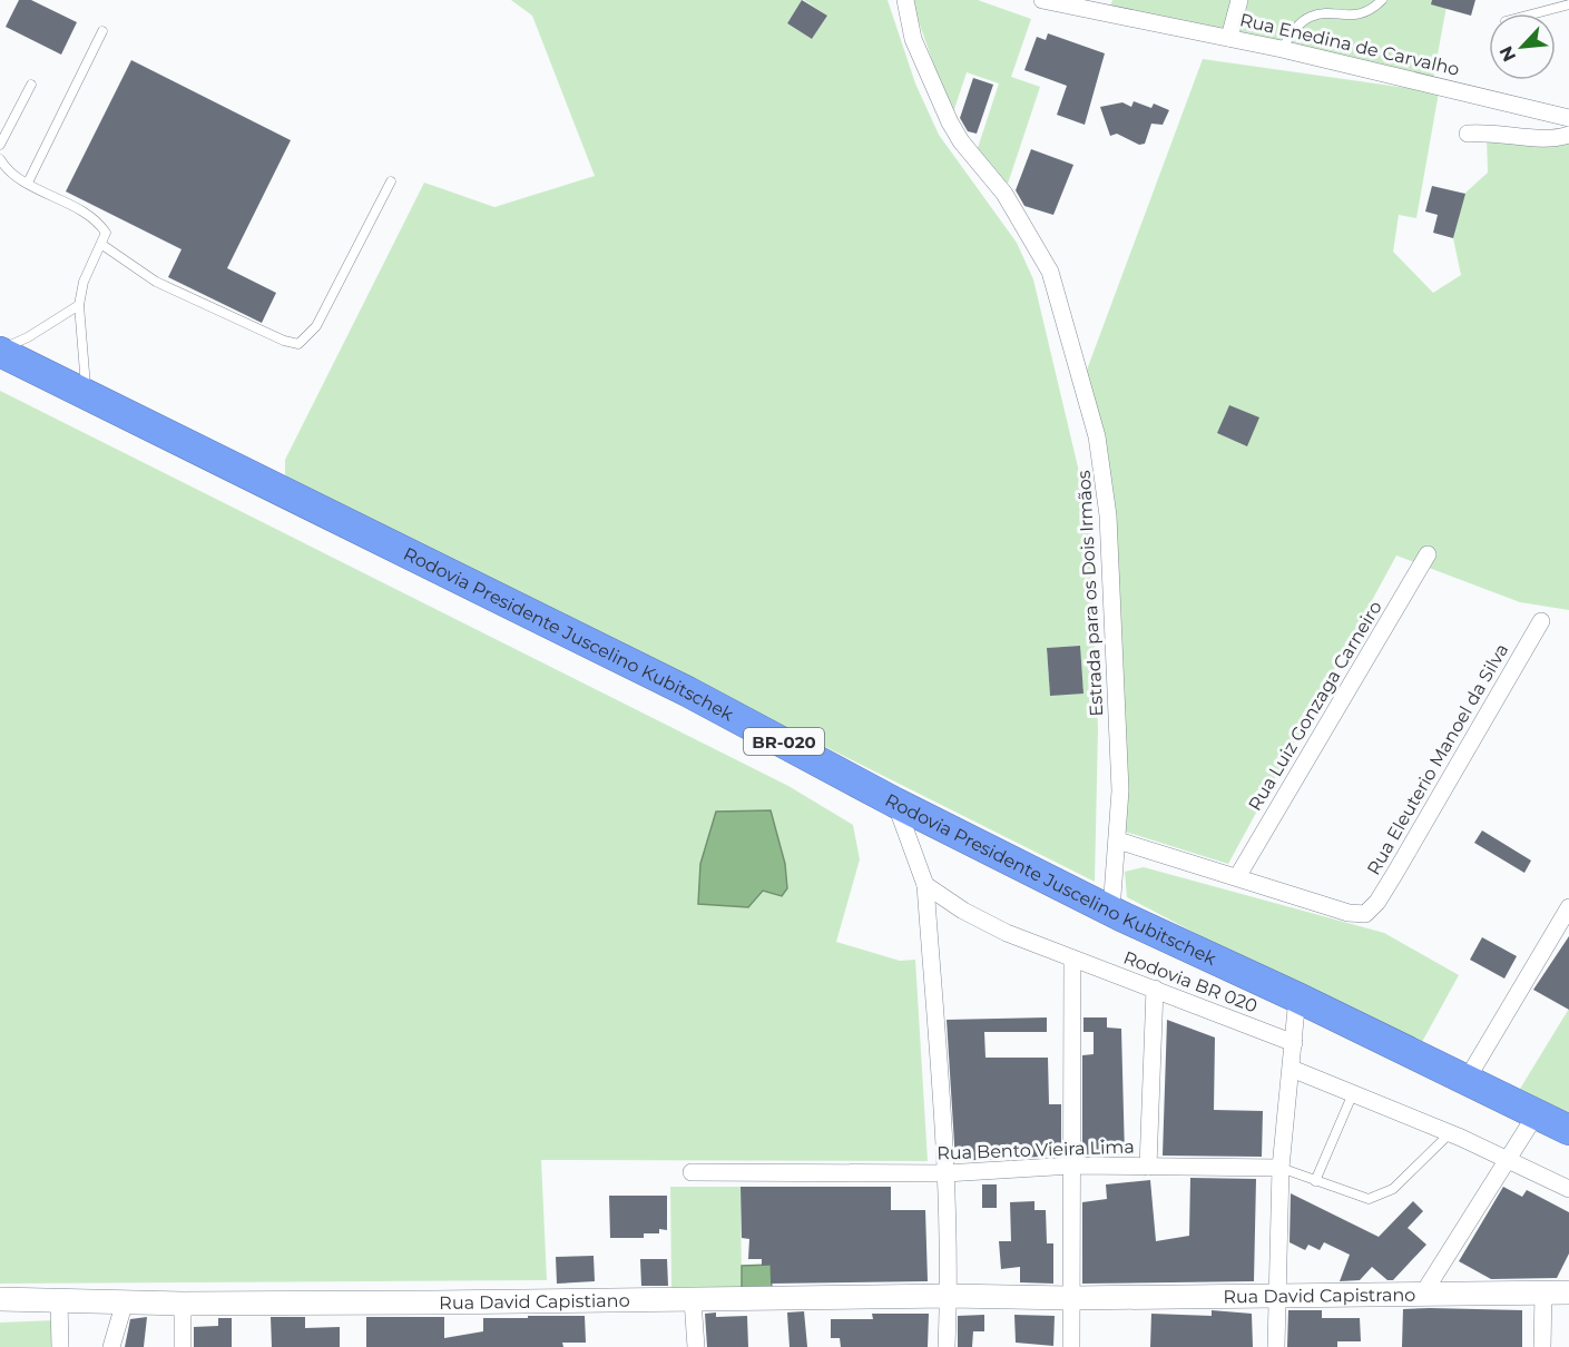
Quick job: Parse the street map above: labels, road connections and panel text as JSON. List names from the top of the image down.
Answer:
{
  "streets": {
    "highway": ["Rodovia Presidente Juscelino Kubitschek", "BR-020"],
    "street": [
      "Rua Enedina de Carvalho",
      "Estrada para os Dois Irmãos",
      "Rua Luiz Gonzaga Carneiro",
      "Rua Eleuterio Manoel da Silva",
      "Rodovia BR 020",
      "Rua Bento Vieira Lima",
      "Rua David Capistrano",
      "Rua David Capistiano"
    ]
  },
  "crossings": [
    ["Estrada para os Dois Irmãos", "Rodovia Presidente Juscelino Kubitschek"],
    ["Rua Luiz Gonzaga Carneiro", "Rua Eleuterio Manoel da Silva"],
    ["Rua David Capistrano", "Rua David Capistiano"]
  ],
  "north": "bottom left"
}
